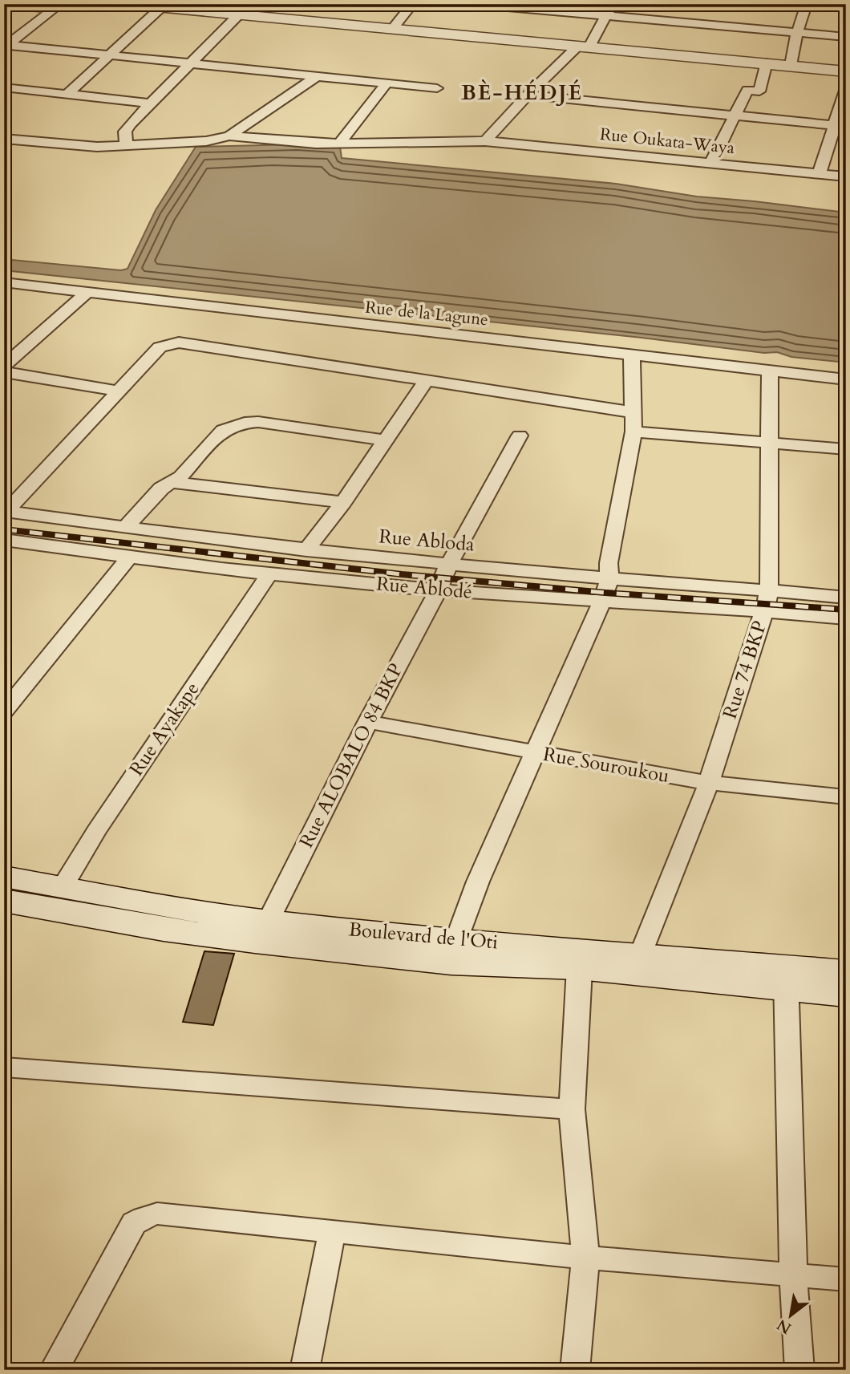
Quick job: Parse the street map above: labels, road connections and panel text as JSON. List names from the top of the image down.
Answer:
{
  "streets": {
    "main road": ["Boulevard de l'Oti"],
    "street": [
      "Rue Oukata-Waya",
      "Rue de la Lagune",
      "Rue Abloda",
      "Rue Ablodé",
      "Rue 74 BKP",
      "Rue Ayakape",
      "Rue ALOBALO 84 BKP",
      "Rue Souroukou"
    ]
  },
  "crossings": [
    ["Rue de la Lagune", "Rue 74 BKP"],
    ["Rue Abloda", "Rue 74 BKP"],
    ["Rue Abloda", "Rue ALOBALO 84 BKP"],
    ["Rue Ablodé", "Rue 74 BKP"],
    ["Rue Ablodé", "Rue Ayakape"],
    ["Rue Ablodé", "Rue ALOBALO 84 BKP"],
    ["Rue 74 BKP", "Rue Souroukou"],
    ["Rue 74 BKP", "Boulevard de l'Oti"],
    ["Rue Ayakape", "Boulevard de l'Oti"],
    ["Rue ALOBALO 84 BKP", "Rue Souroukou"],
    ["Rue ALOBALO 84 BKP", "Boulevard de l'Oti"]
  ],
  "districts": ["BÈ-HÉDJÉ"],
  "north": "bottom left"
}
